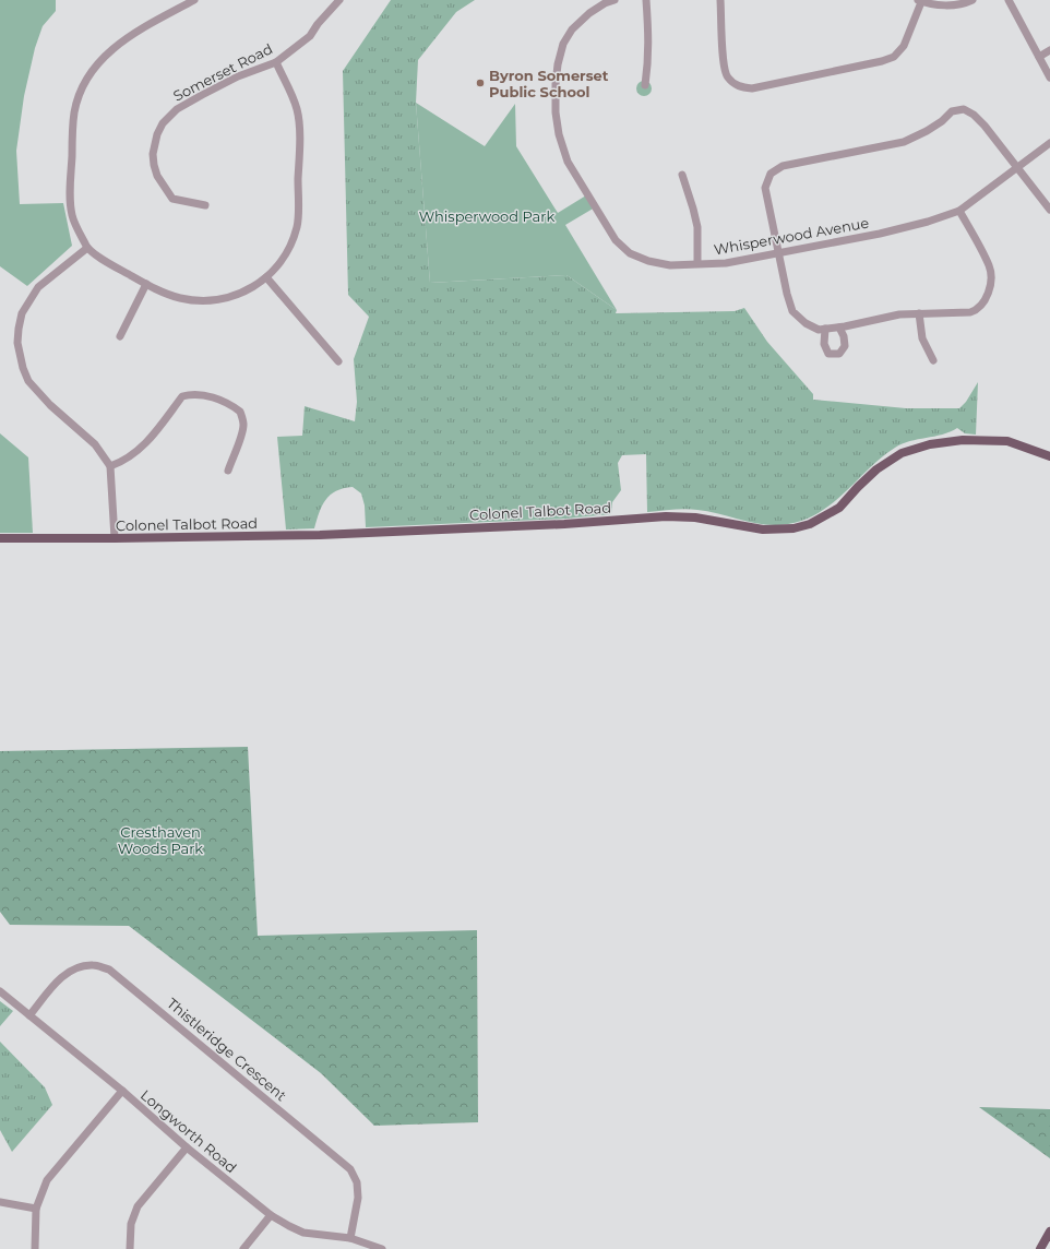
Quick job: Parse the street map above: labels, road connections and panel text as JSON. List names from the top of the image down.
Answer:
{
  "streets": {
    "main road": ["Colonel Talbot Road"],
    "street": [
      "Somerset Road",
      "Whisperwood Avenue",
      "Thistleridge Crescent",
      "Longworth Road"
    ]
  },
  "crossings": [
    ["Thistleridge Crescent", "Longworth Road"]
  ],
  "parks": ["Whisperwood Park", "Cresthaven Woods Park"],
  "places": ["Byron Somerset Public School"]
}
